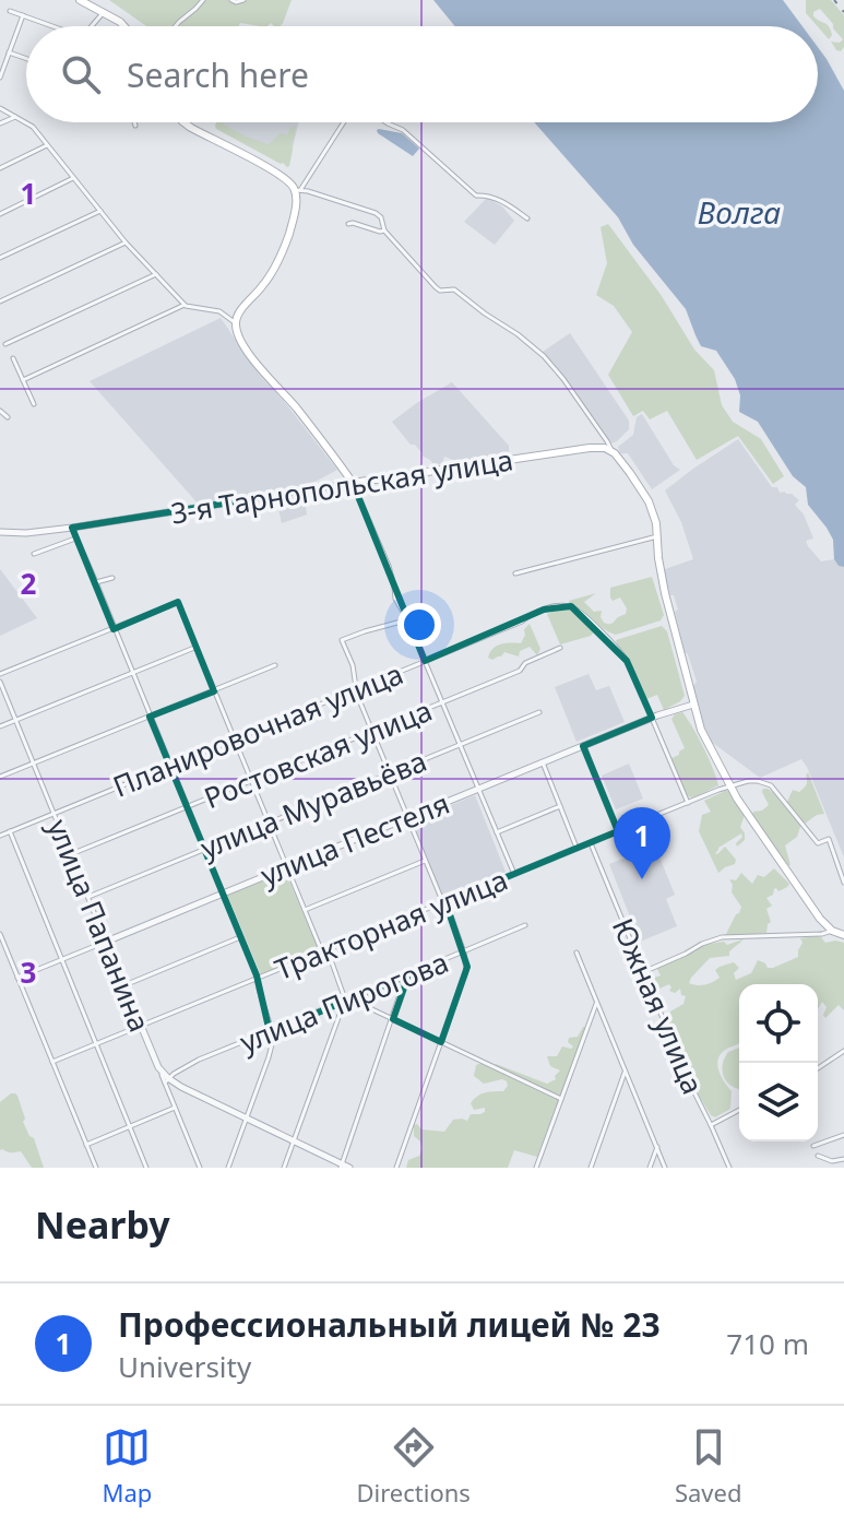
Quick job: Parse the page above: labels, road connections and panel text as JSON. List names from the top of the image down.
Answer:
{
  "streets": {
    "main road": ["3-я Тарнопольская улица"],
    "street": [
      "Планировочная улица",
      "Ростовская улица",
      "улица Муравьёва",
      "улица Пестеля",
      "Тракторная улица",
      "улица Папанина",
      "улица Пирогова",
      "Южная улица"
    ]
  },
  "crossings": [
    ["Планировочная улица", "улица Пестеля"],
    ["Планировочная улица", "улица Папанина"],
    ["Ростовская улица", "улица Папанина"],
    ["улица Муравьёва", "улица Папанина"],
    ["улица Пестеля", "улица Папанина"],
    ["Тракторная улица", "улица Папанина"],
    ["Тракторная улица", "Южная улица"],
    ["улица Папанина", "улица Пирогова"]
  ],
  "water": ["Волга"],
  "page": {
    "search": "Search here",
    "pins": "1",
    "heading": "Nearby",
    "list": [
      {
        "mark": "1",
        "name": "Профессиональный лицей № 23",
        "note": "University",
        "value": "710 m"
      }
    ],
    "nav": ["Map", "Directions", "Saved"]
  },
  "grid": {
    "rows": ["1", "2", "3"]
  }
}
